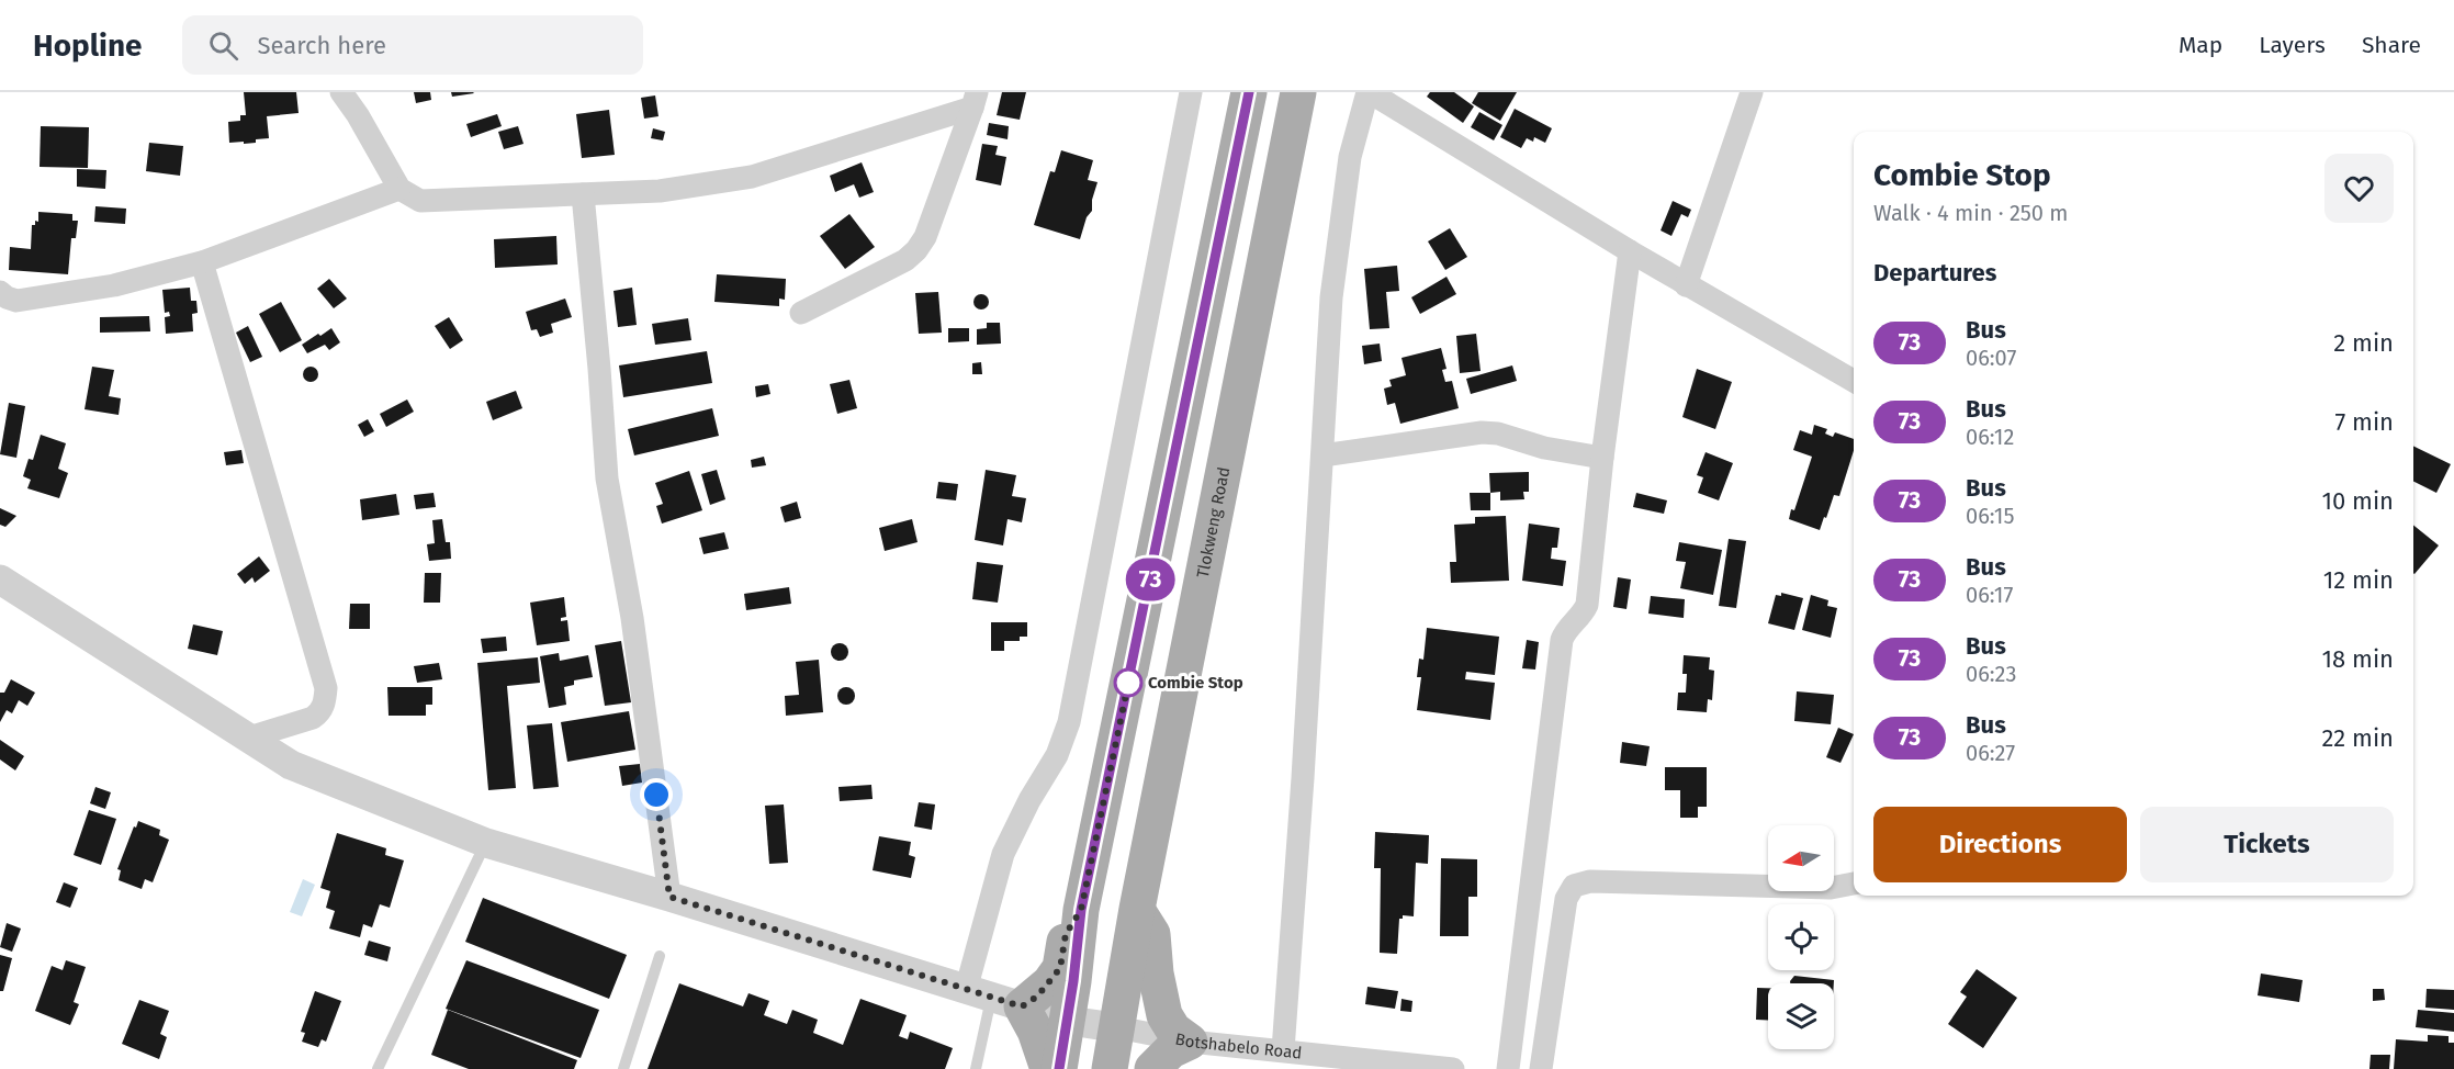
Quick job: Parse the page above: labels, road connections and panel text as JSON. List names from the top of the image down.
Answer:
{
  "streets": {
    "main road": ["Tlokweng Road"],
    "street": ["Botshabelo Road"]
  },
  "crossings": [
    ["Tlokweng Road", "Botshabelo Road"]
  ],
  "places": ["Combie Stop"],
  "lines": ["bus line 73"],
  "north": "left",
  "page": {
    "header": "Hopline",
    "search": "Search here",
    "nav": ["Map", "Layers", "Share"],
    "on_map": "73",
    "heading": [
      ["Combie Stop", "Walk · 4 min · 250 m"],
      "Departures"
    ],
    "list": [
      {
        "mark": "73",
        "name": "Bus",
        "note": "06:07",
        "value": "2 min"
      },
      {
        "mark": "73",
        "name": "Bus",
        "note": "06:12",
        "value": "7 min"
      },
      {
        "mark": "73",
        "name": "Bus",
        "note": "06:15",
        "value": "10 min"
      },
      {
        "mark": "73",
        "name": "Bus",
        "note": "06:17",
        "value": "12 min"
      },
      {
        "mark": "73",
        "name": "Bus",
        "note": "06:23",
        "value": "18 min"
      },
      {
        "mark": "73",
        "name": "Bus",
        "note": "06:27",
        "value": "22 min"
      }
    ],
    "buttons": ["Directions", "Tickets"]
  }
}
